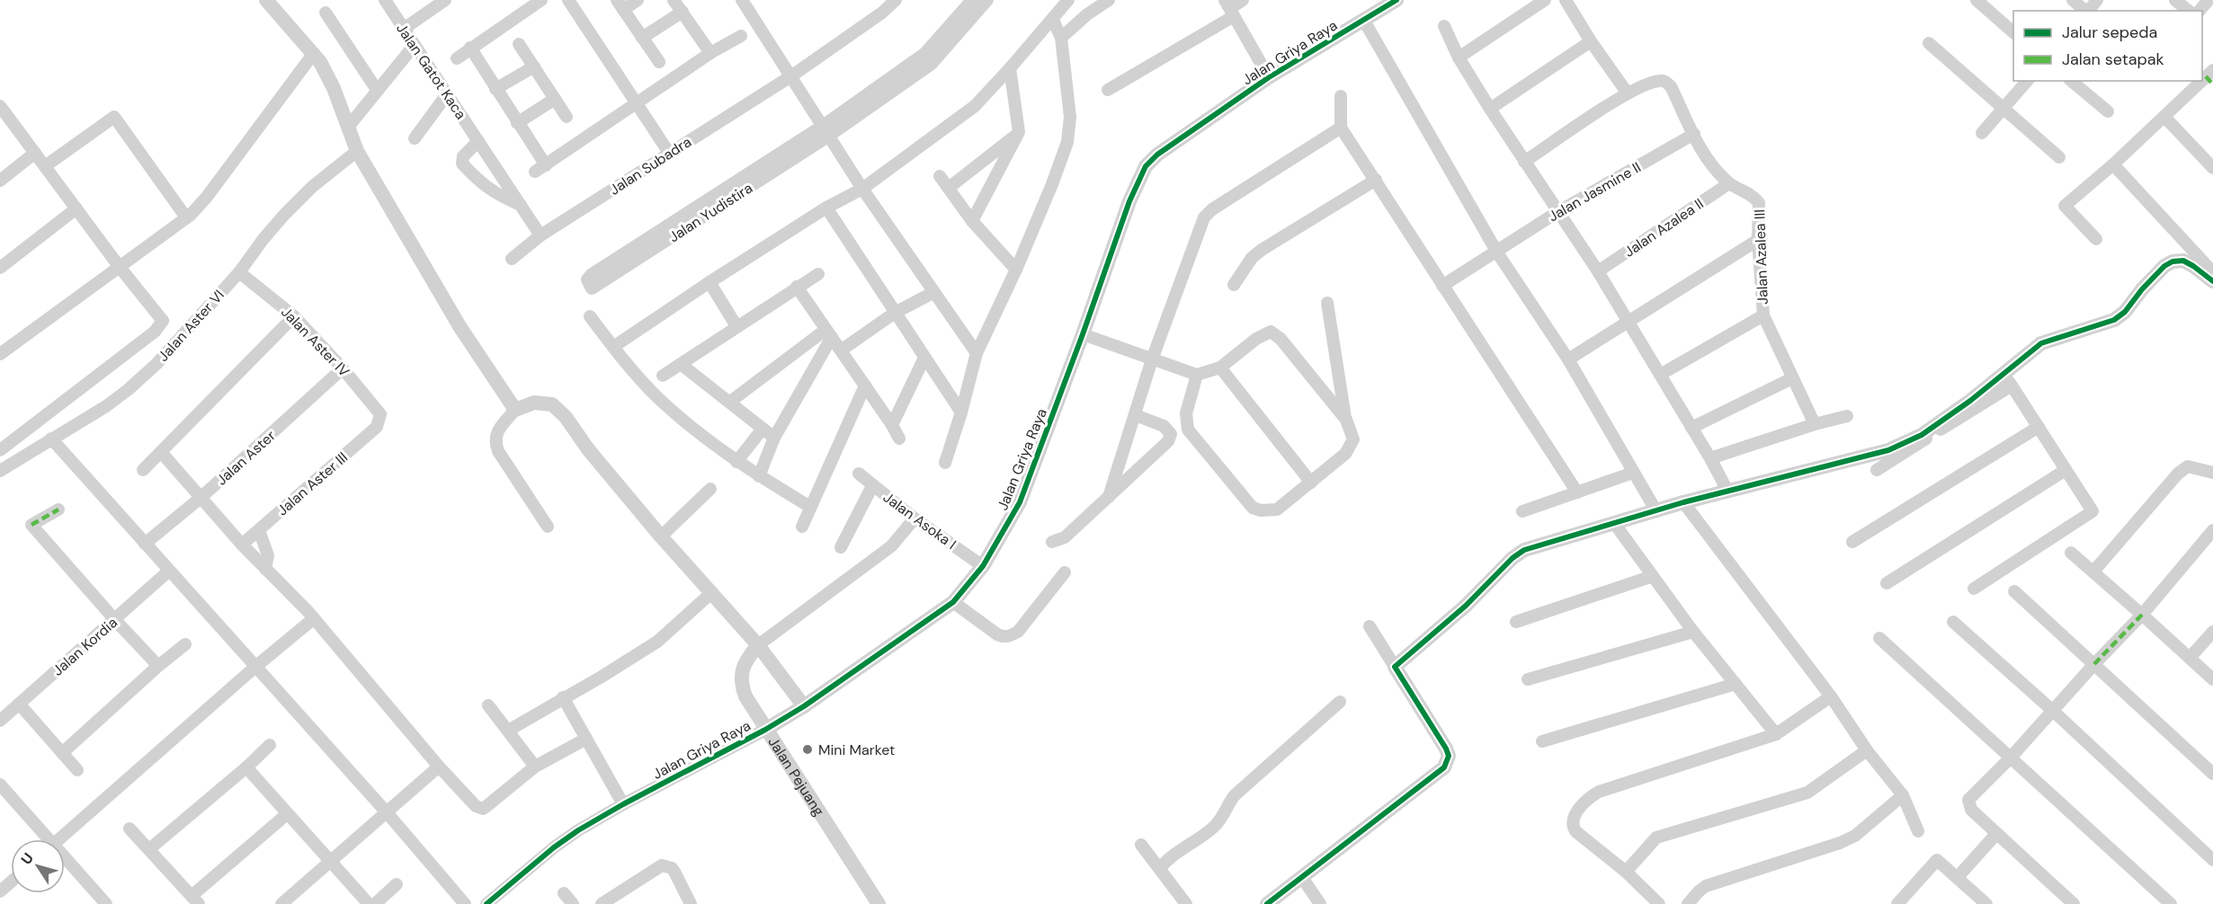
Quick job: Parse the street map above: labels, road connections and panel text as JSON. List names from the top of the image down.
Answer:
{
  "streets": {
    "street": [
      "Jalan Griya Raya",
      "Jalan Gatot Kaca",
      "Jalan Subadra",
      "Jalan Jasmine II",
      "Jalan Yudistira",
      "Jalan Azalea II",
      "Jalan Azalea III",
      "Jalan Aster VI",
      "Jalan Aster IV",
      "Jalan Aster",
      "Jalan Aster III",
      "Jalan Asoka I",
      "Jalan Kordia",
      "Jalan Pejuang"
    ]
  },
  "crossings": [
    ["Jalan Griya Raya", "Jalan Asoka I"],
    ["Jalan Griya Raya", "Jalan Pejuang"],
    ["Jalan Gatot Kaca", "Jalan Subadra"],
    ["Jalan Jasmine II", "Jalan Azalea III"],
    ["Jalan Azalea II", "Jalan Azalea III"],
    ["Jalan Aster VI", "Jalan Aster IV"],
    ["Jalan Aster IV", "Jalan Aster"],
    ["Jalan Aster IV", "Jalan Aster III"]
  ],
  "places": ["Mini Market"],
  "legend": ["Jalur sepeda", "Jalan setapak"],
  "north": "top left"
}
